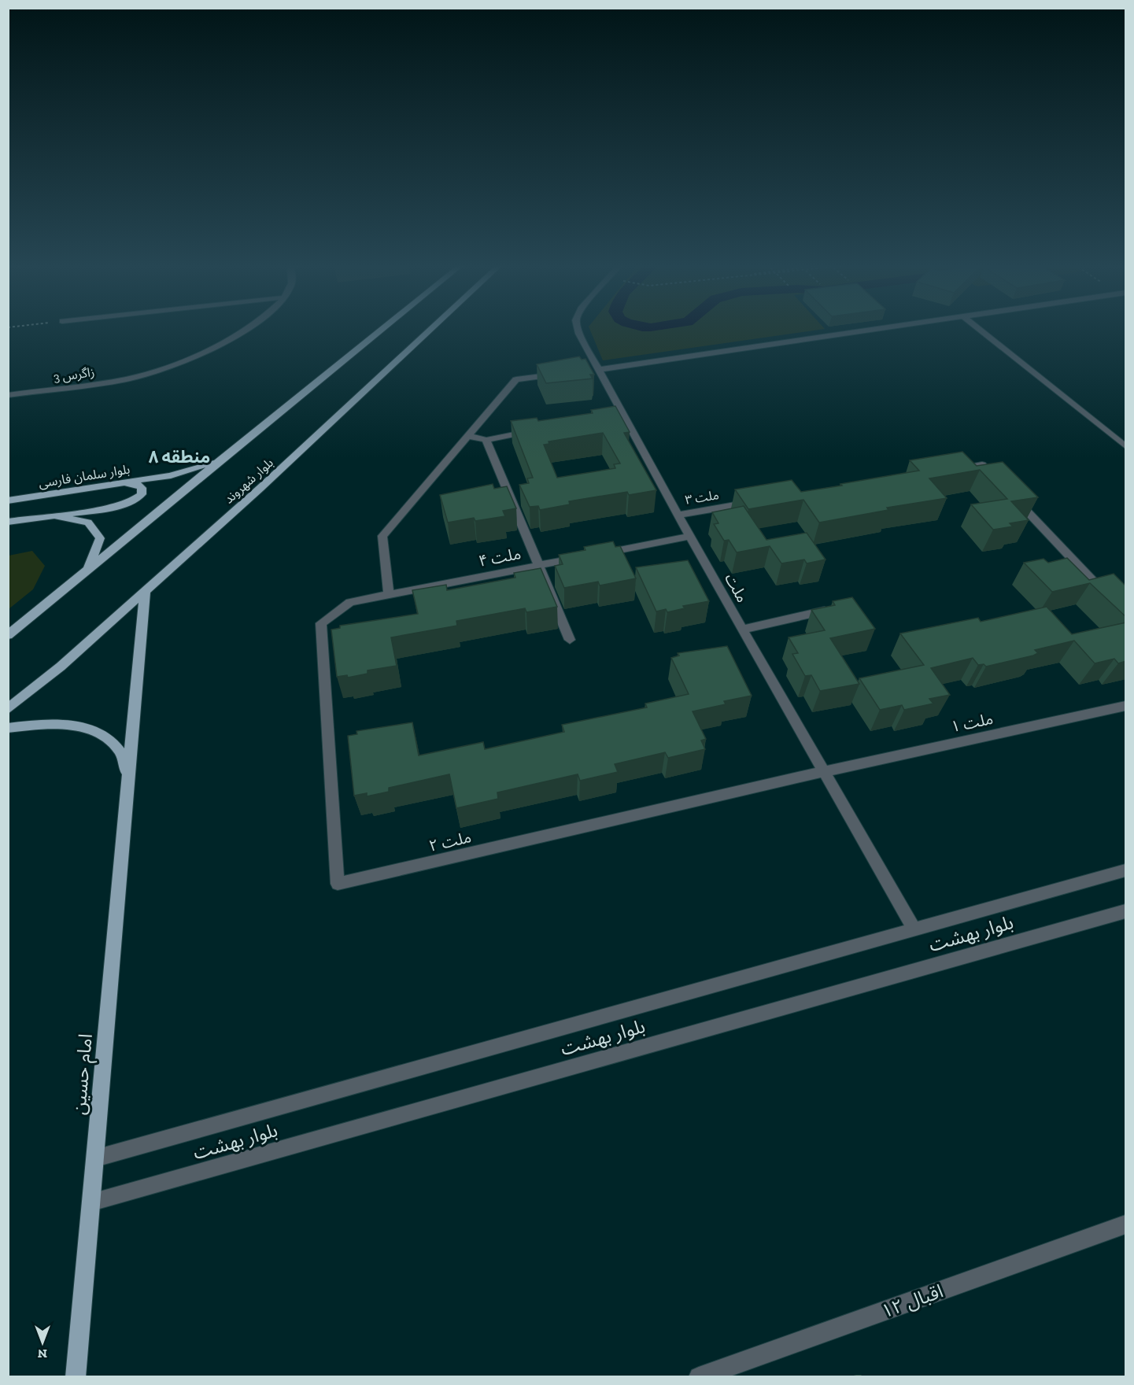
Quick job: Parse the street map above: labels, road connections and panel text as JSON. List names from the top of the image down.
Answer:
{
  "streets": {
    "main road": ["بلوار سلمان فارسی", "بلوار شهروند", "امام حسین"],
    "street": [
      "زاگرس 3",
      "ملت ۳",
      "ملت ۴",
      "ملت",
      "ملت ۱",
      "ملت ۲",
      "بلوار بهشت",
      "اقبال ۱۲"
    ]
  },
  "crossings": [
    ["بلوار شهروند", "امام حسین"],
    ["ملت ۳", "ملت"],
    ["ملت ۴", "ملت"],
    ["ملت ۴", "ملت ۲"],
    ["ملت", "ملت ۱"],
    ["ملت", "ملت ۲"],
    ["ملت", "بلوار بهشت"],
    ["ملت ۱", "ملت ۲"],
    ["بلوار بهشت", "امام حسین"]
  ],
  "districts": ["منطقه ۸"],
  "north": "bottom"
}
